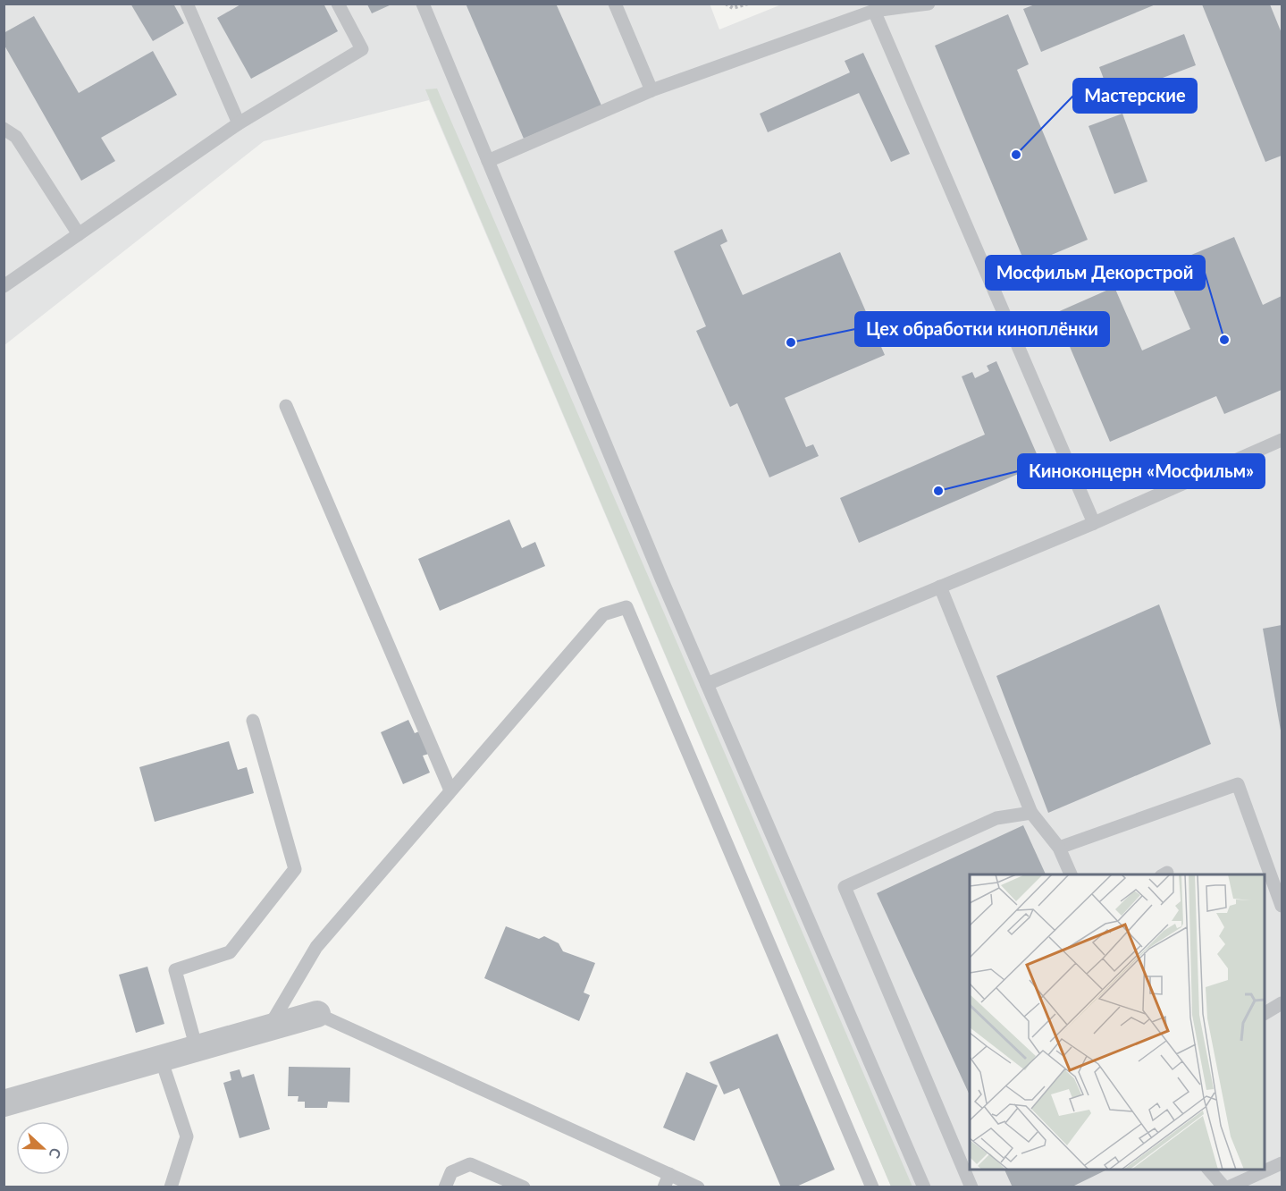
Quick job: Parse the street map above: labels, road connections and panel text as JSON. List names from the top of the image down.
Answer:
{
  "places": [
    "Мастерские",
    "Мосфильм Декорстрой",
    "Цех обработки киноплёнки",
    "Киноконцерн «Мосфильм»"
  ],
  "north": "right"
}
